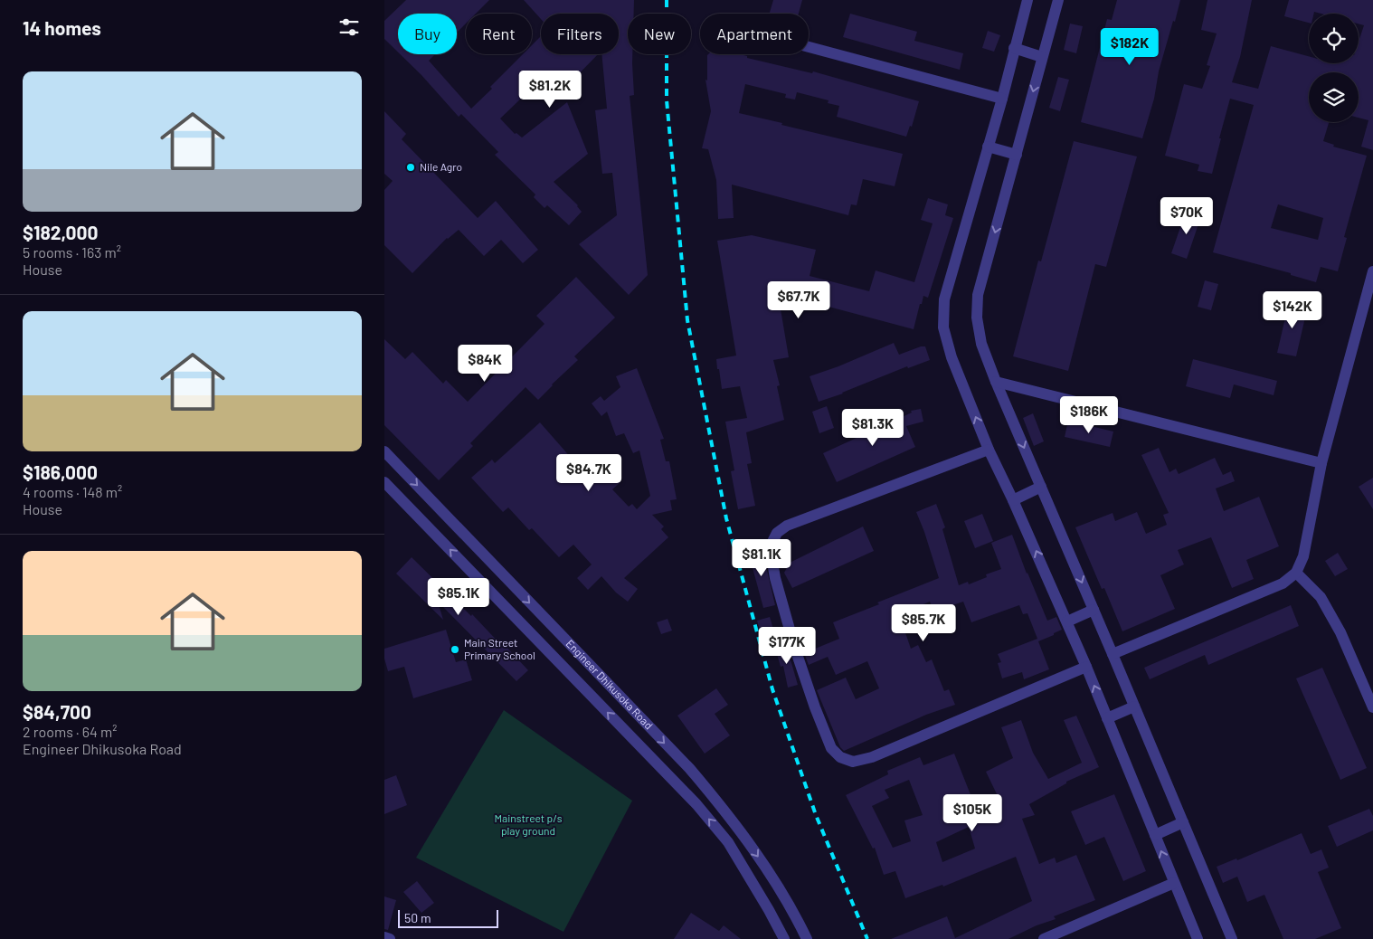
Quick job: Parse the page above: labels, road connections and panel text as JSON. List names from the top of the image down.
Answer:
{
  "streets": {
    "street": ["Engineer Dhikusoka Road"]
  },
  "parks": ["Mainstreet p/s play ground"],
  "places": ["Nile Agro", "Main Street Primary School"],
  "scale_bar": "50 m",
  "page": {
    "heading": "14 homes",
    "chip": [
      "Buy",
      "Rent",
      "Filters",
      "New",
      "Apartment"
    ],
    "price": [
      "$182K",
      "$81.2K",
      "$70K",
      "$67.7K",
      "$142K",
      "$84K",
      "$186K",
      "$81.3K",
      "$84.7K",
      "$81.1K",
      "$85.1K",
      "$85.7K",
      "$177K",
      "$105K"
    ],
    "list": [
      {
        "name": "$182,000",
        "note": "5 rooms · 163 m² · House"
      },
      {
        "name": "$186,000",
        "note": "4 rooms · 148 m² · House"
      },
      {
        "name": "$84,700",
        "note": "2 rooms · 64 m² · Engineer Dhikusoka Road"
      }
    ],
    "scale": "50 m"
  }
}
